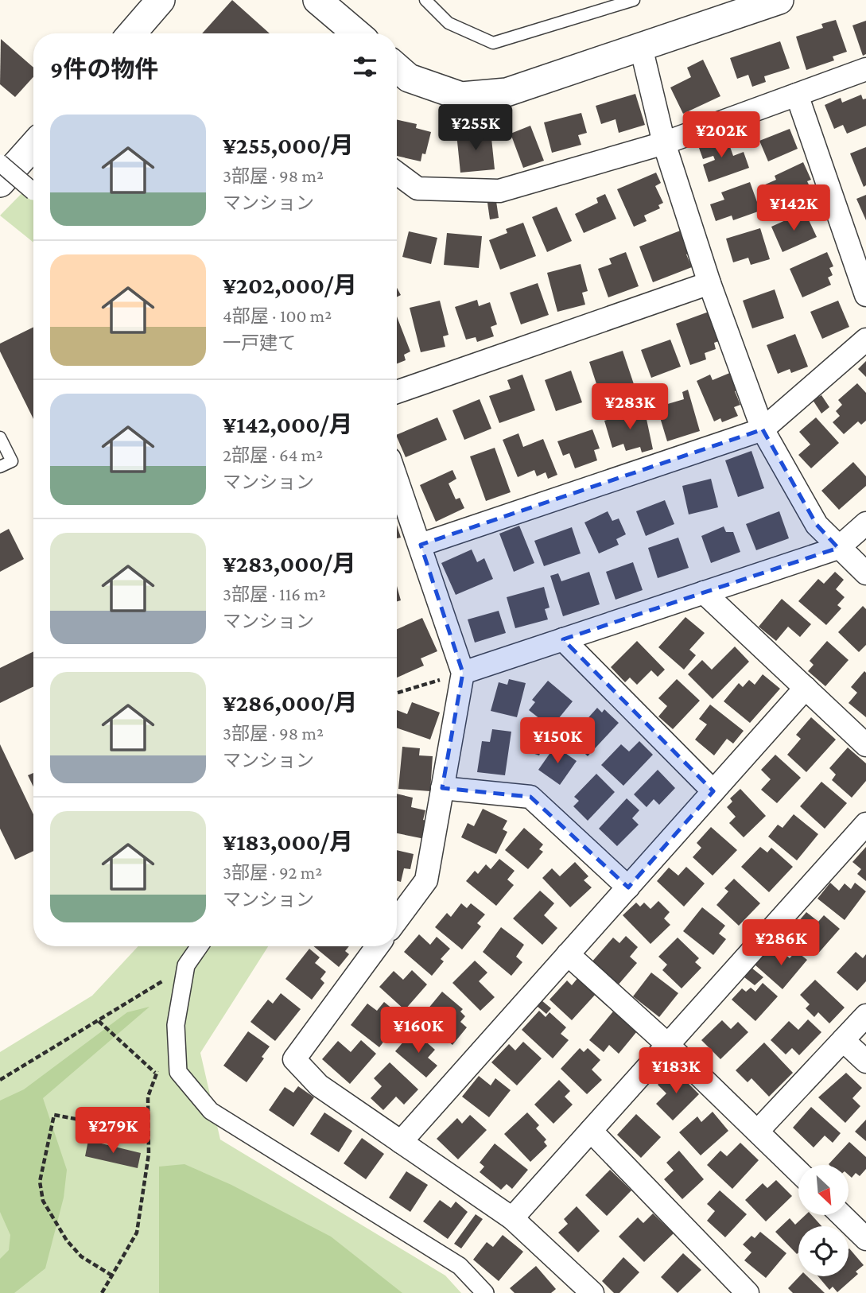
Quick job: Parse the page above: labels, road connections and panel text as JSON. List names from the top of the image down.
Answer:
{
  "north": "bottom right",
  "page": {
    "heading": "9件の物件",
    "list": [
      {
        "name": "¥255,000/月",
        "note": "3部屋 · 98 m² · マンション"
      },
      {
        "name": "¥202,000/月",
        "note": "4部屋 · 100 m² · 一戸建て"
      },
      {
        "name": "¥142,000/月",
        "note": "2部屋 · 64 m² · マンション"
      },
      {
        "name": "¥283,000/月",
        "note": "3部屋 · 116 m² · マンション"
      },
      {
        "name": "¥286,000/月",
        "note": "3部屋 · 98 m² · マンション"
      },
      {
        "name": "¥183,000/月",
        "note": "3部屋 · 92 m² · マンション"
      }
    ],
    "price": [
      "¥255K",
      "¥202K",
      "¥142K",
      "¥283K",
      "¥150K",
      "¥286K",
      "¥160K",
      "¥183K",
      "¥279K"
    ]
  }
}
